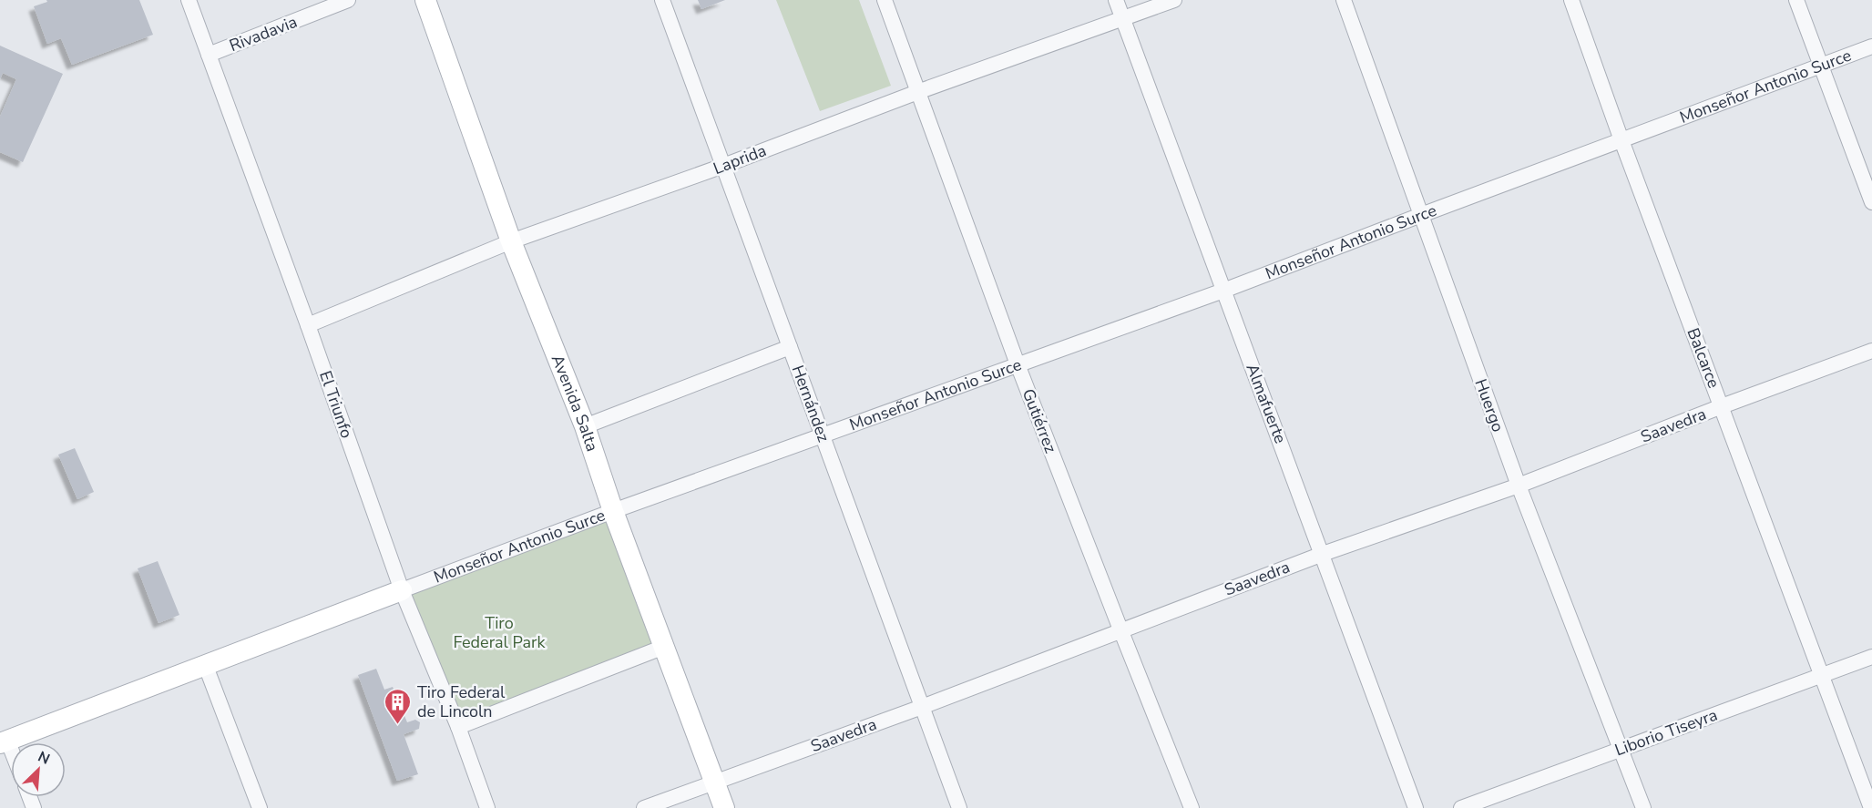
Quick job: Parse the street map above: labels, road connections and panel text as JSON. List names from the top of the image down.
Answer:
{
  "streets": {
    "main road": ["Monseñor Antonio Surce", "Avenida Salta"],
    "street": [
      "Rivadavia",
      "Laprida",
      "Balcarce",
      "Hernández",
      "Almafuerte",
      "El Triunfo",
      "Huergo",
      "Gutiérrez",
      "Saavedra",
      "Liborio Tiseyra"
    ]
  },
  "crossings": [
    ["Rivadavia", "El Triunfo"],
    ["Monseñor Antonio Surce", "Balcarce"],
    ["Monseñor Antonio Surce", "Avenida Salta"],
    ["Monseñor Antonio Surce", "Hernández"],
    ["Monseñor Antonio Surce", "Almafuerte"],
    ["Monseñor Antonio Surce", "El Triunfo"],
    ["Monseñor Antonio Surce", "Huergo"],
    ["Monseñor Antonio Surce", "Gutiérrez"],
    ["Laprida", "Avenida Salta"],
    ["Laprida", "Hernández"],
    ["Laprida", "Almafuerte"],
    ["Laprida", "El Triunfo"],
    ["Laprida", "Gutiérrez"],
    ["Balcarce", "Saavedra"],
    ["Balcarce", "Liborio Tiseyra"],
    ["Avenida Salta", "Saavedra"],
    ["Hernández", "Saavedra"],
    ["Almafuerte", "Saavedra"],
    ["Huergo", "Saavedra"],
    ["Huergo", "Liborio Tiseyra"],
    ["Gutiérrez", "Saavedra"]
  ],
  "parks": ["Tiro Federal Park"],
  "places": {
    "building": ["Tiro Federal de Lincoln"]
  },
  "north": "top right"
}
